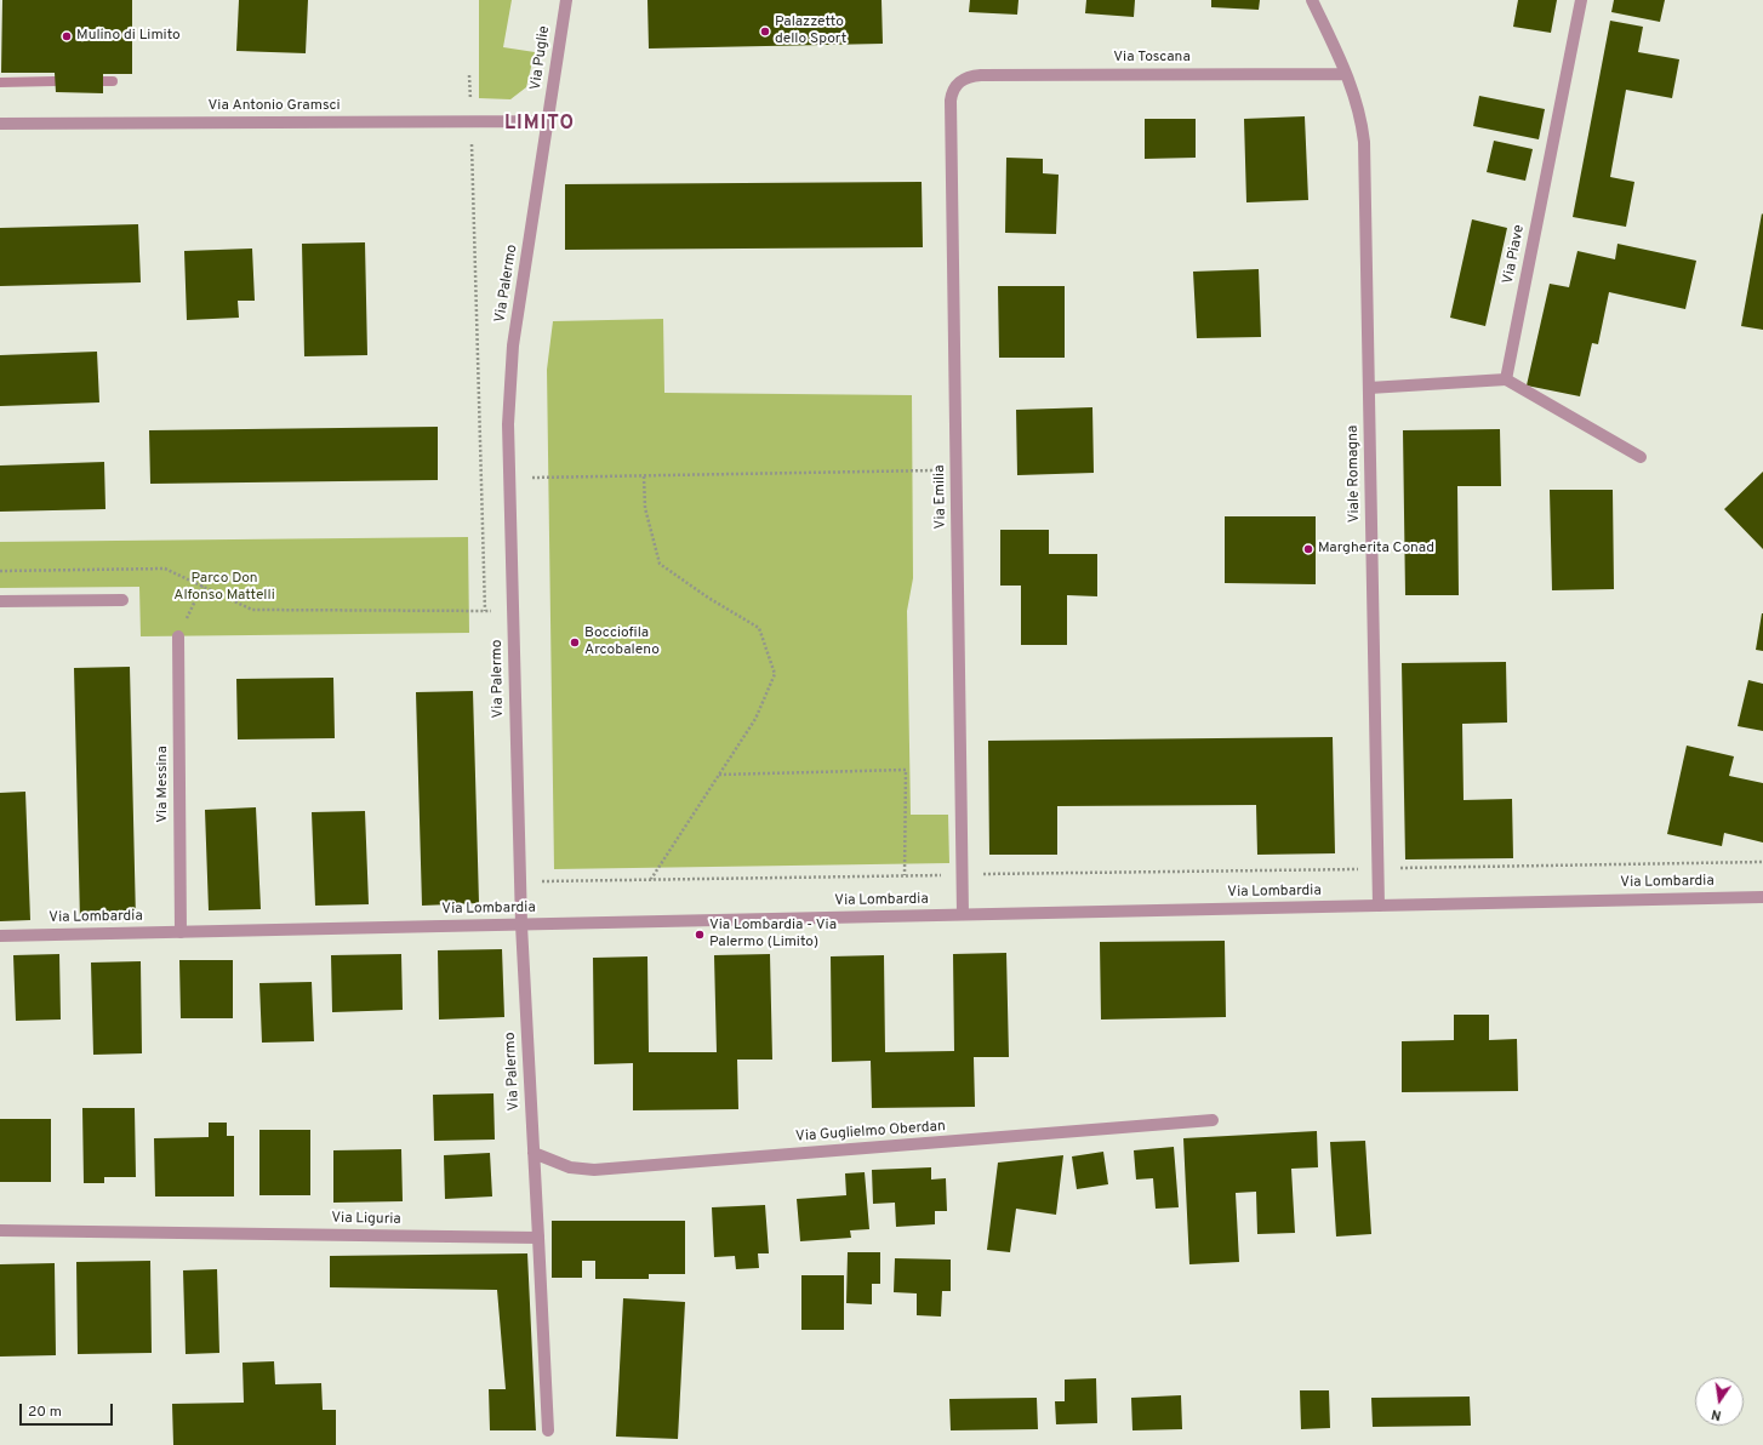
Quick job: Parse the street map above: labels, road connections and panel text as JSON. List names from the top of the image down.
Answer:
{
  "streets": {
    "street": [
      "Via Puglie",
      "Via Toscana",
      "Via Antonio Gramsci",
      "Via Piave",
      "Via Palermo",
      "Viale Romagna",
      "Via Emilia",
      "Via Messina",
      "Via Lombardia",
      "Via Guglielmo Oberdan",
      "Via Liguria"
    ]
  },
  "crossings": [
    ["Via Puglie", "Via Antonio Gramsci"],
    ["Via Puglie", "Via Palermo"],
    ["Via Toscana", "Viale Romagna"],
    ["Via Toscana", "Via Emilia"],
    ["Via Antonio Gramsci", "Via Palermo"],
    ["Via Palermo", "Via Lombardia"],
    ["Via Palermo", "Via Guglielmo Oberdan"],
    ["Via Palermo", "Via Liguria"],
    ["Viale Romagna", "Via Lombardia"],
    ["Via Emilia", "Via Lombardia"],
    ["Via Messina", "Via Lombardia"]
  ],
  "districts": ["LIMITO"],
  "parks": ["Parco Don Alfonso Mattelli"],
  "places": [
    "Palazzetto dello Sport",
    "Mulino di Limito",
    "Margherita Conad",
    "Bocciofila Arcobaleno",
    "Via Lombardia - Via Palermo (Limito)"
  ],
  "scale_bar": "20 m",
  "north": "bottom"
}
